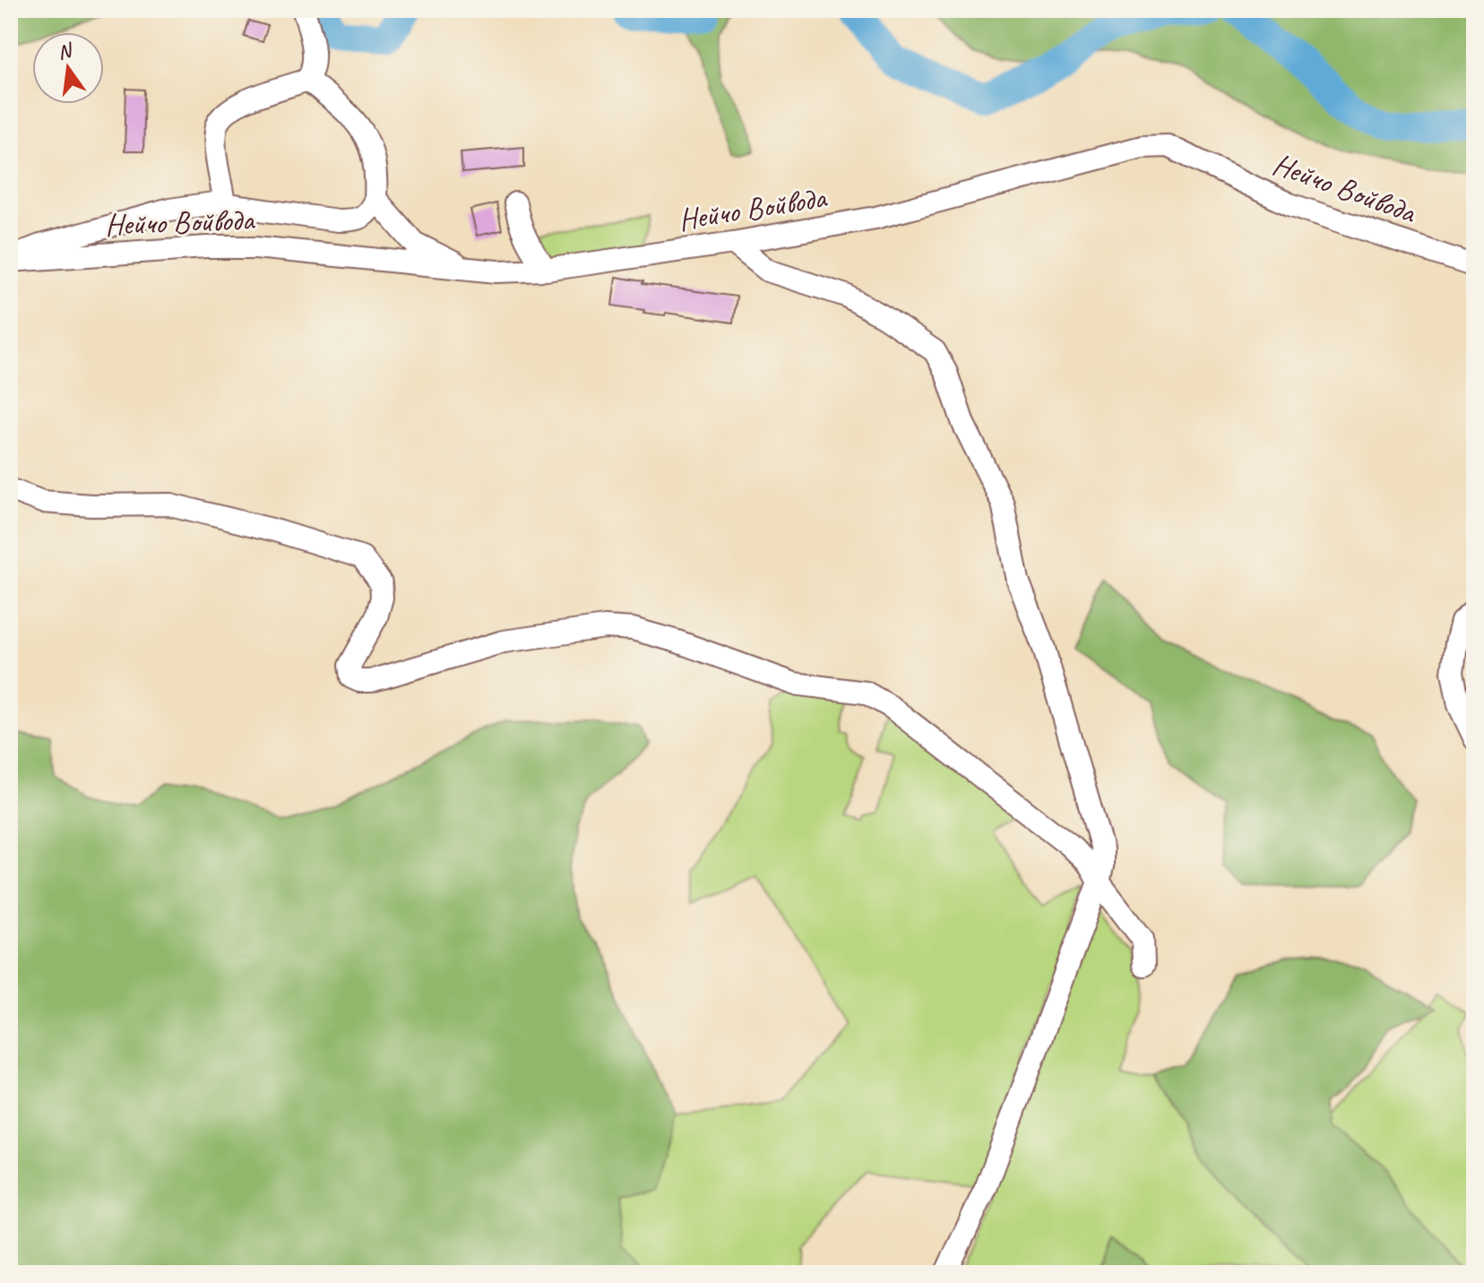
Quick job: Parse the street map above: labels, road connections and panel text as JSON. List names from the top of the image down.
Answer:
{
  "streets": {
    "street": ["Нейчо Войвода"]
  },
  "north": "top"
}
